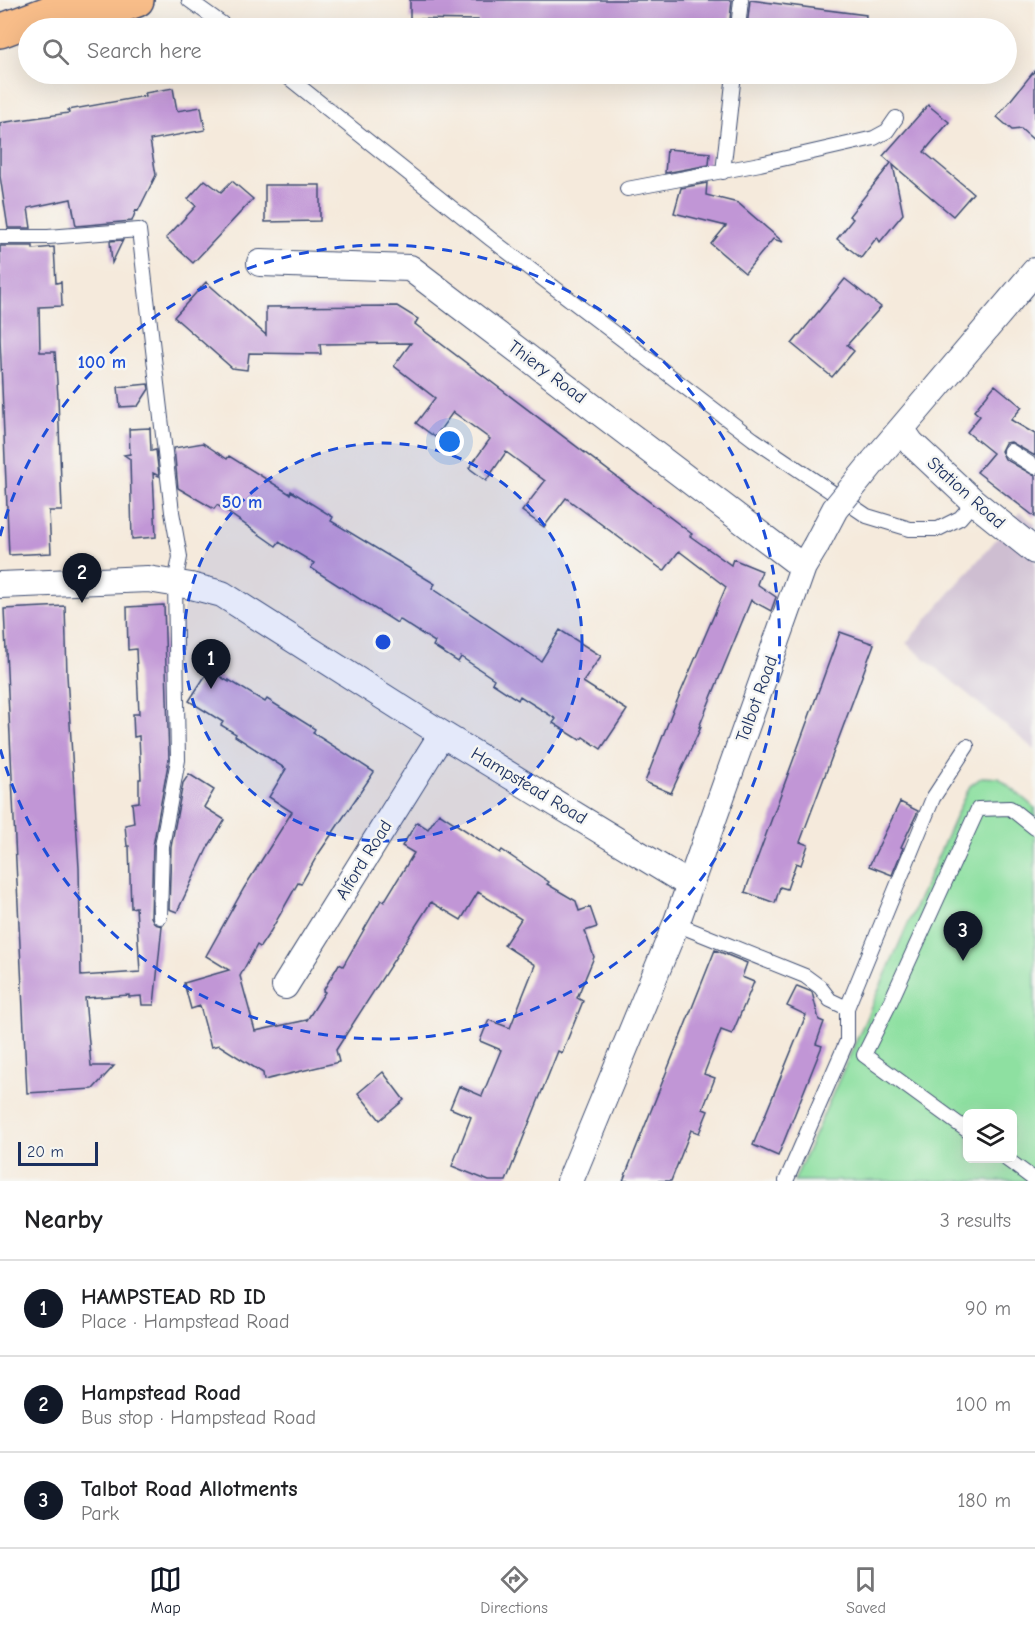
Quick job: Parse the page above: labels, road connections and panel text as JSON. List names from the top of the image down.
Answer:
{
  "streets": {
    "street": [
      "Thiery Road",
      "Station Road",
      "Talbot Road",
      "Hampstead Road",
      "Alford Road"
    ]
  },
  "crossings": [
    ["Thiery Road", "Talbot Road"],
    ["Station Road", "Talbot Road"],
    ["Talbot Road", "Hampstead Road"],
    ["Hampstead Road", "Alford Road"]
  ],
  "scale_bar": "20 m",
  "page": {
    "search": "Search here",
    "pins": ["2", "1", "3"],
    "scale": "20 m",
    "heading": ["Nearby", "3 results"],
    "list": [
      {
        "mark": "1",
        "name": "HAMPSTEAD RD ID",
        "note": "Place · Hampstead Road",
        "value": "90 m"
      },
      {
        "mark": "2",
        "name": "Hampstead Road",
        "note": "Bus stop · Hampstead Road",
        "value": "100 m"
      },
      {
        "mark": "3",
        "name": "Talbot Road Allotments",
        "note": "Park",
        "value": "180 m"
      }
    ],
    "nav": ["Map", "Directions", "Saved"]
  },
  "rings": ["100 m", "50 m"]
}
